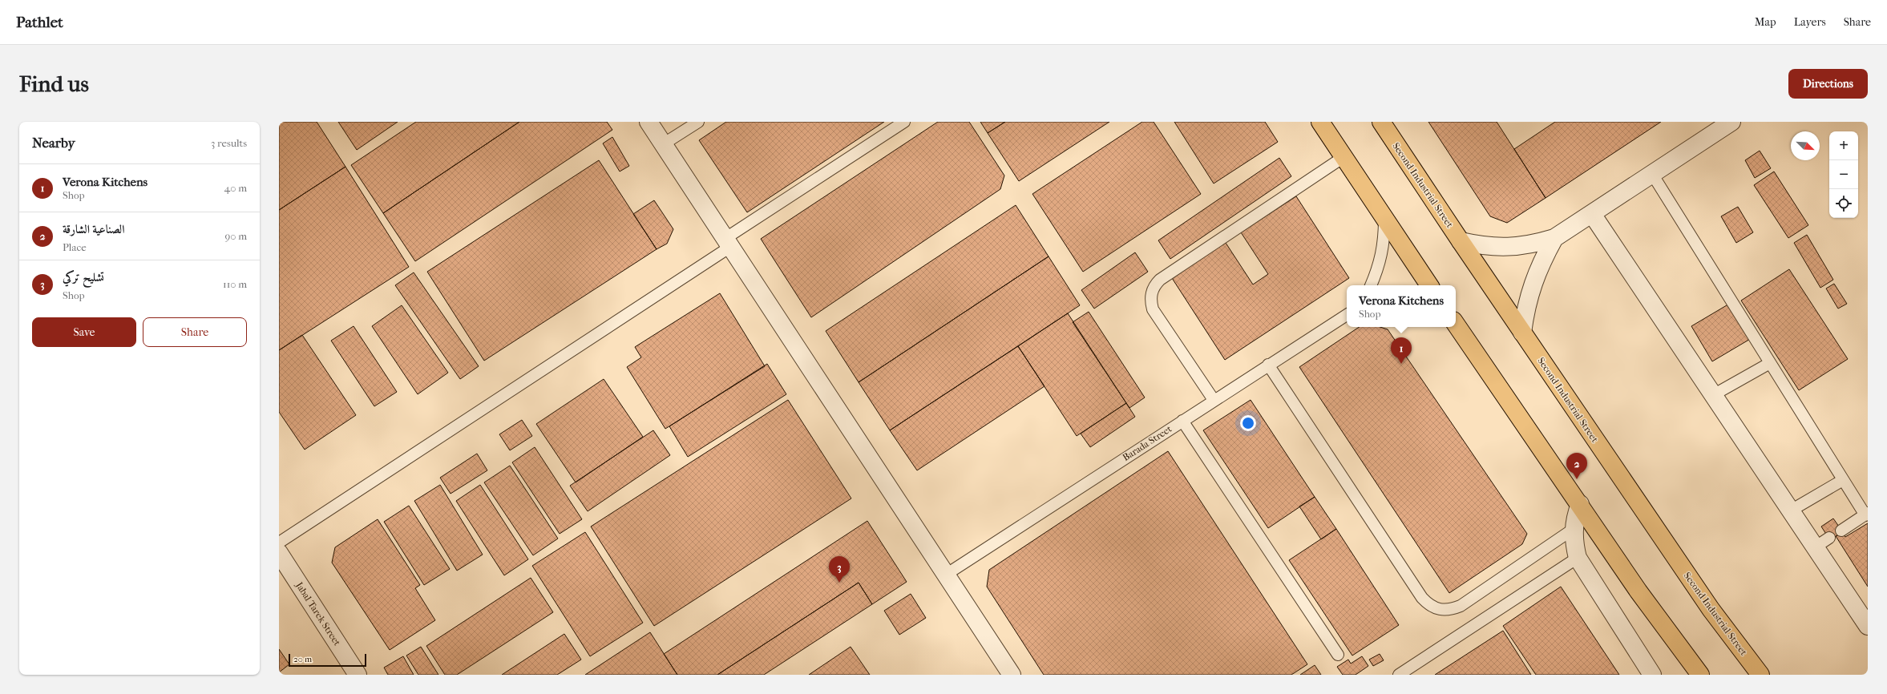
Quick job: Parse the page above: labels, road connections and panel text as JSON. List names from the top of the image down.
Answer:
{
  "streets": {
    "main road": ["Second Industrial Street"],
    "street": ["Jabal Tarek Street"],
    "lane": ["Barada Street"]
  },
  "scale_bar": "20 m",
  "north": "bottom right",
  "page": {
    "header": "Pathlet",
    "nav": ["Map", "Layers", "Share"],
    "buttons": [
      "Directions",
      ["Save", "Share"]
    ],
    "title": "Find us",
    "heading": ["Nearby", "3 results"],
    "map_buttons": ["+", "−"],
    "list": [
      {
        "mark": "1",
        "name": "Verona Kitchens",
        "note": "Shop",
        "value": "40 m"
      },
      {
        "mark": "2",
        "name": "الصناعية الشارقة",
        "note": "Place",
        "value": "90 m"
      },
      {
        "mark": "3",
        "name": "تشليح تركي",
        "note": "Shop",
        "value": "110 m"
      }
    ],
    "popup": ["Verona Kitchens", "Shop"],
    "pins": ["1", "2", "3"],
    "scale": "20 m"
  }
}
